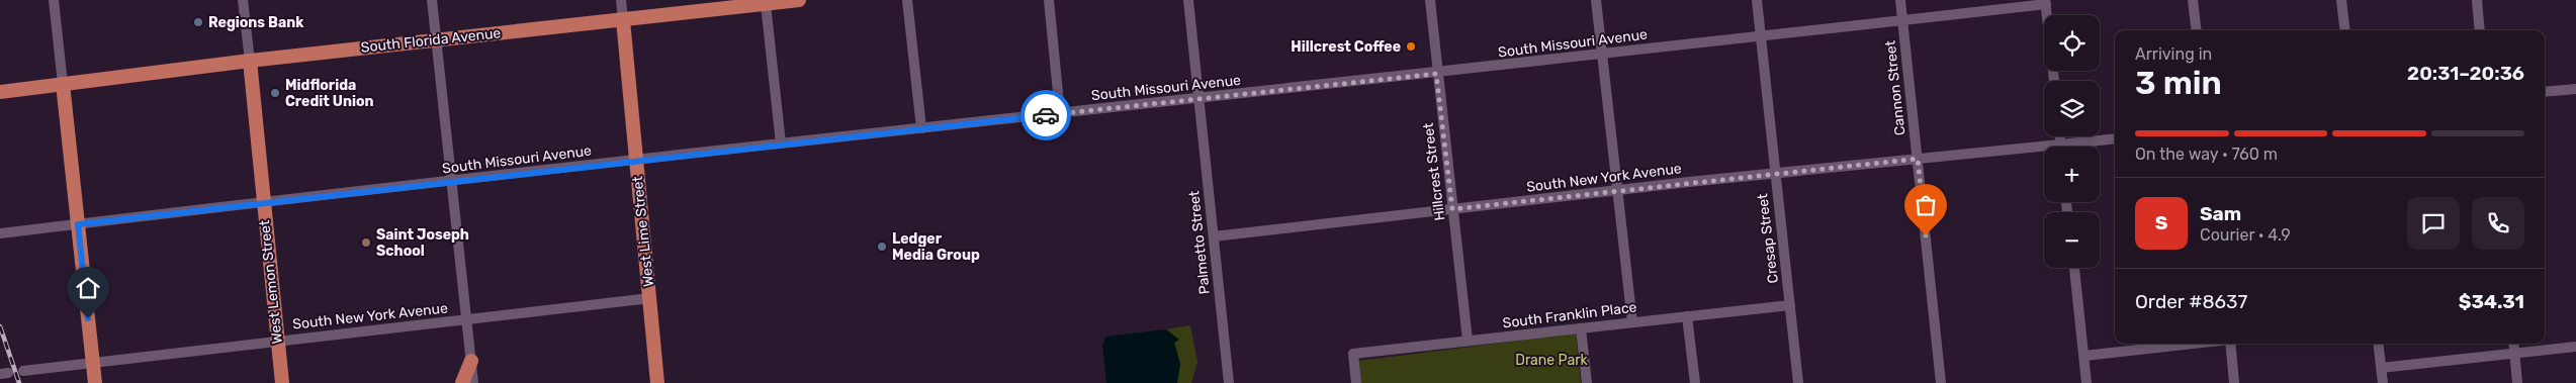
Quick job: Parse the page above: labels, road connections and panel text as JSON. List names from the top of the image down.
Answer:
{
  "streets": {
    "main road": ["South Florida Avenue", "West Lime Street", "West Lemon Street"],
    "street": [
      "South Missouri Avenue",
      "Cannon Street",
      "Hillcrest Street",
      "South New York Avenue",
      "Cresap Street",
      "Palmetto Street",
      "South Franklin Place"
    ]
  },
  "crossings": [
    ["South Florida Avenue", "West Lime Street"],
    ["South Florida Avenue", "West Lemon Street"],
    ["South Missouri Avenue", "Cannon Street"],
    ["South Missouri Avenue", "Hillcrest Street"],
    ["South Missouri Avenue", "West Lime Street"],
    ["South Missouri Avenue", "Cresap Street"],
    ["South Missouri Avenue", "Palmetto Street"],
    ["South Missouri Avenue", "West Lemon Street"],
    ["Cannon Street", "South New York Avenue"],
    ["Hillcrest Street", "South New York Avenue"],
    ["Hillcrest Street", "South Franklin Place"],
    ["South New York Avenue", "West Lime Street"],
    ["South New York Avenue", "Cresap Street"],
    ["South New York Avenue", "Palmetto Street"],
    ["South New York Avenue", "West Lemon Street"],
    ["Cresap Street", "South Franklin Place"]
  ],
  "parks": ["Drane Park"],
  "places": [
    "Regions Bank",
    "Hillcrest Coffee",
    "Midflorida Credit Union",
    "Saint Joseph School",
    "Ledger Media Group"
  ],
  "page": {
    "map_buttons": ["+", "−"],
    "heading": ["3 min", "Arriving in", "20:31–20:36"],
    "panel": [
      "Sam",
      "Courier · 4.9",
      "Order #8637",
      "$34.31"
    ],
    "bar": "On the way · 760 m",
    "round": "S"
  }
}
